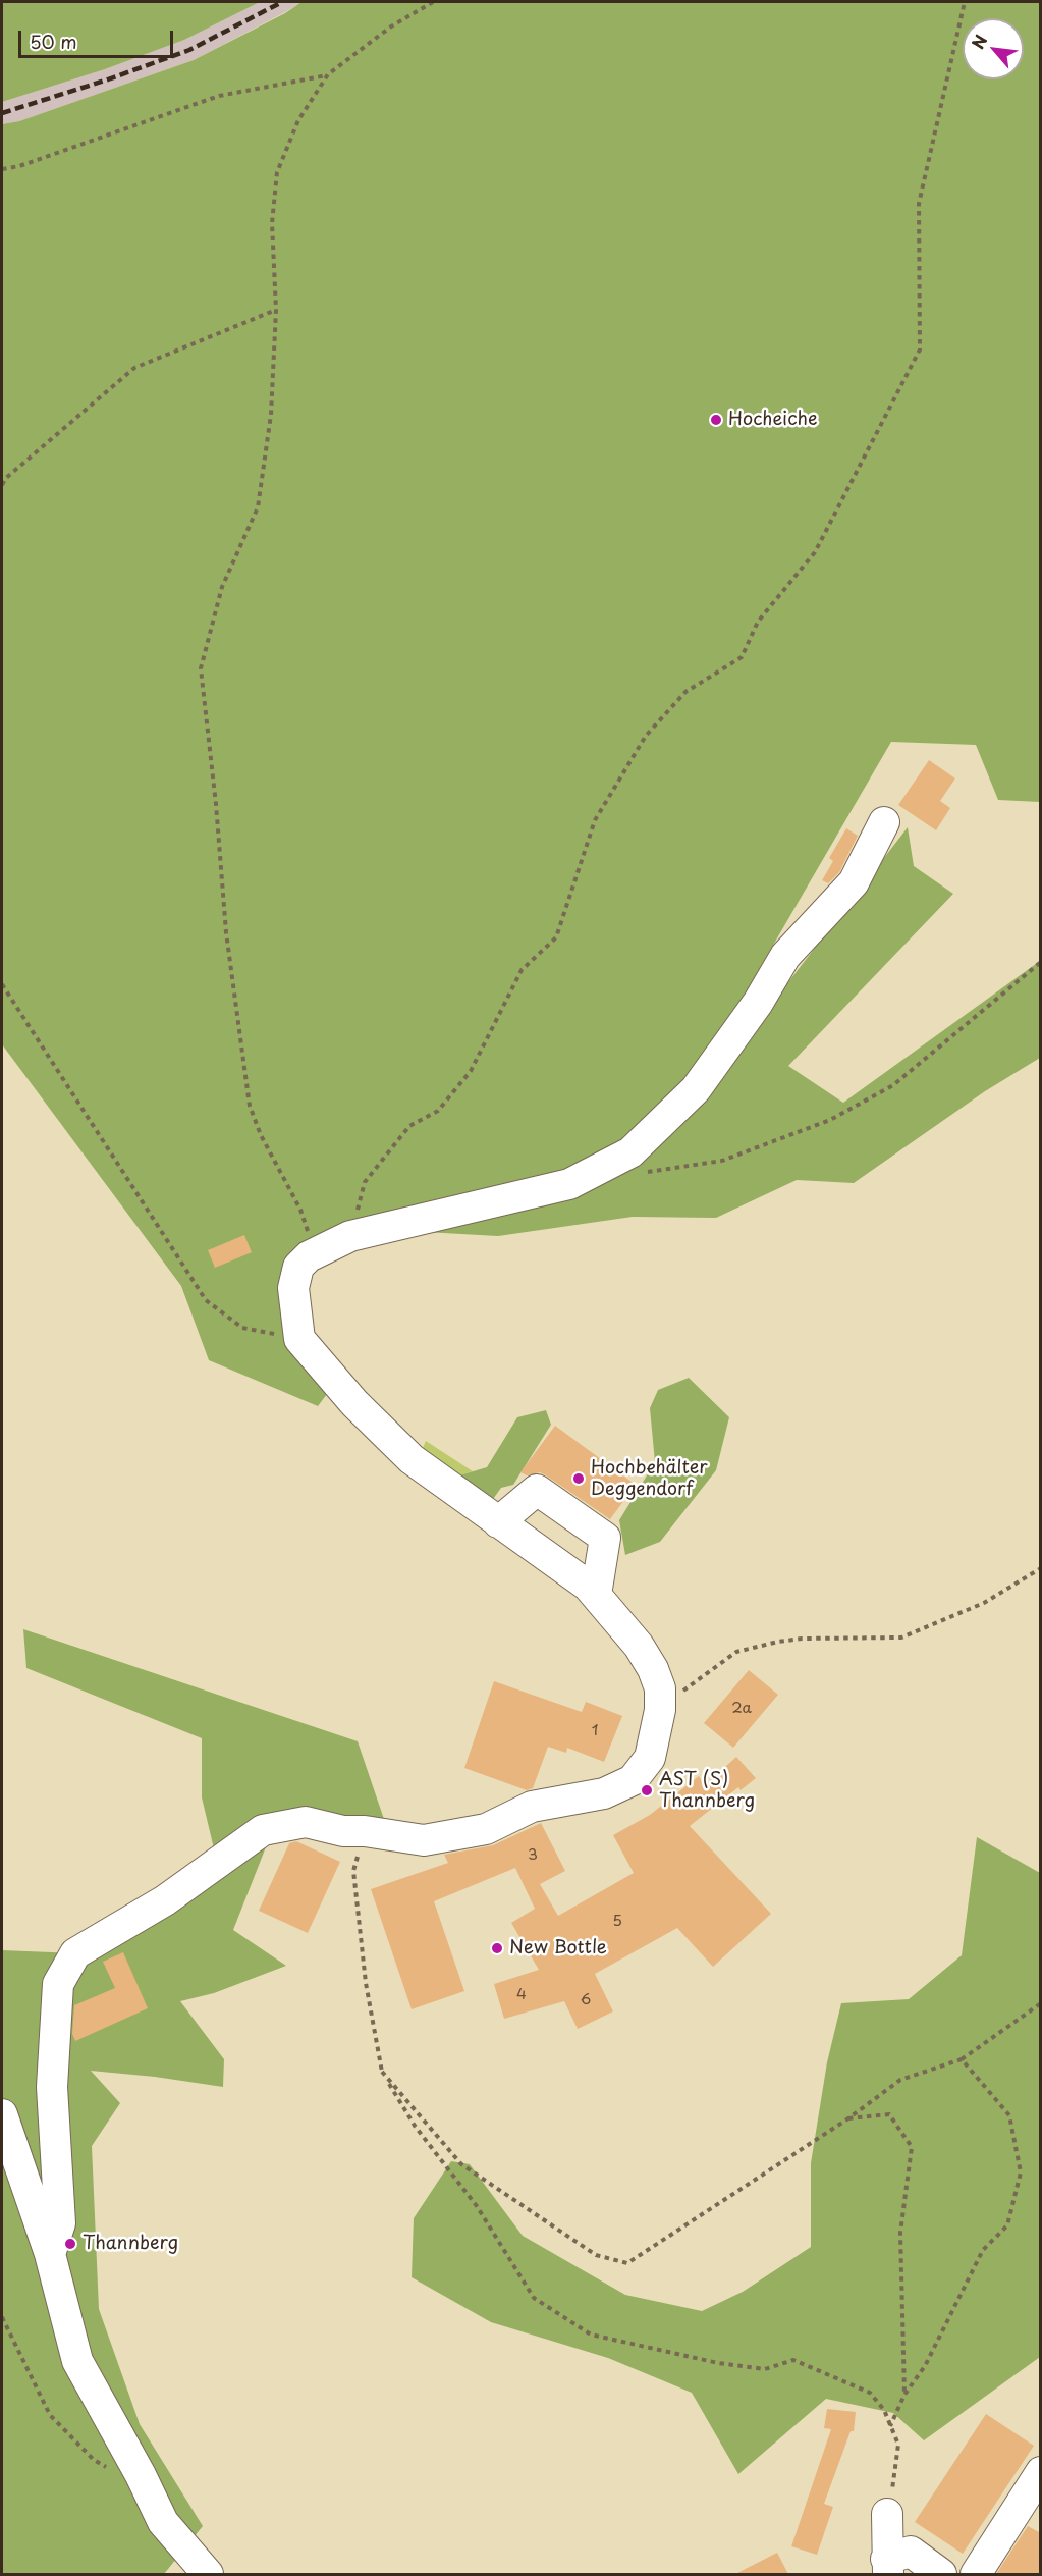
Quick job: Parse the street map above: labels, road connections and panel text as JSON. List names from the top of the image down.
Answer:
{
  "places": [
    "Hocheiche",
    "Hochbehälter Deggendorf",
    "AST (S) Thannberg",
    "New Bottle",
    "Thannberg"
  ],
  "house_numbers": [
    "2a",
    "1",
    "3",
    "5",
    "4",
    "6"
  ],
  "scale_bar": "50 m",
  "north": "top left"
}
